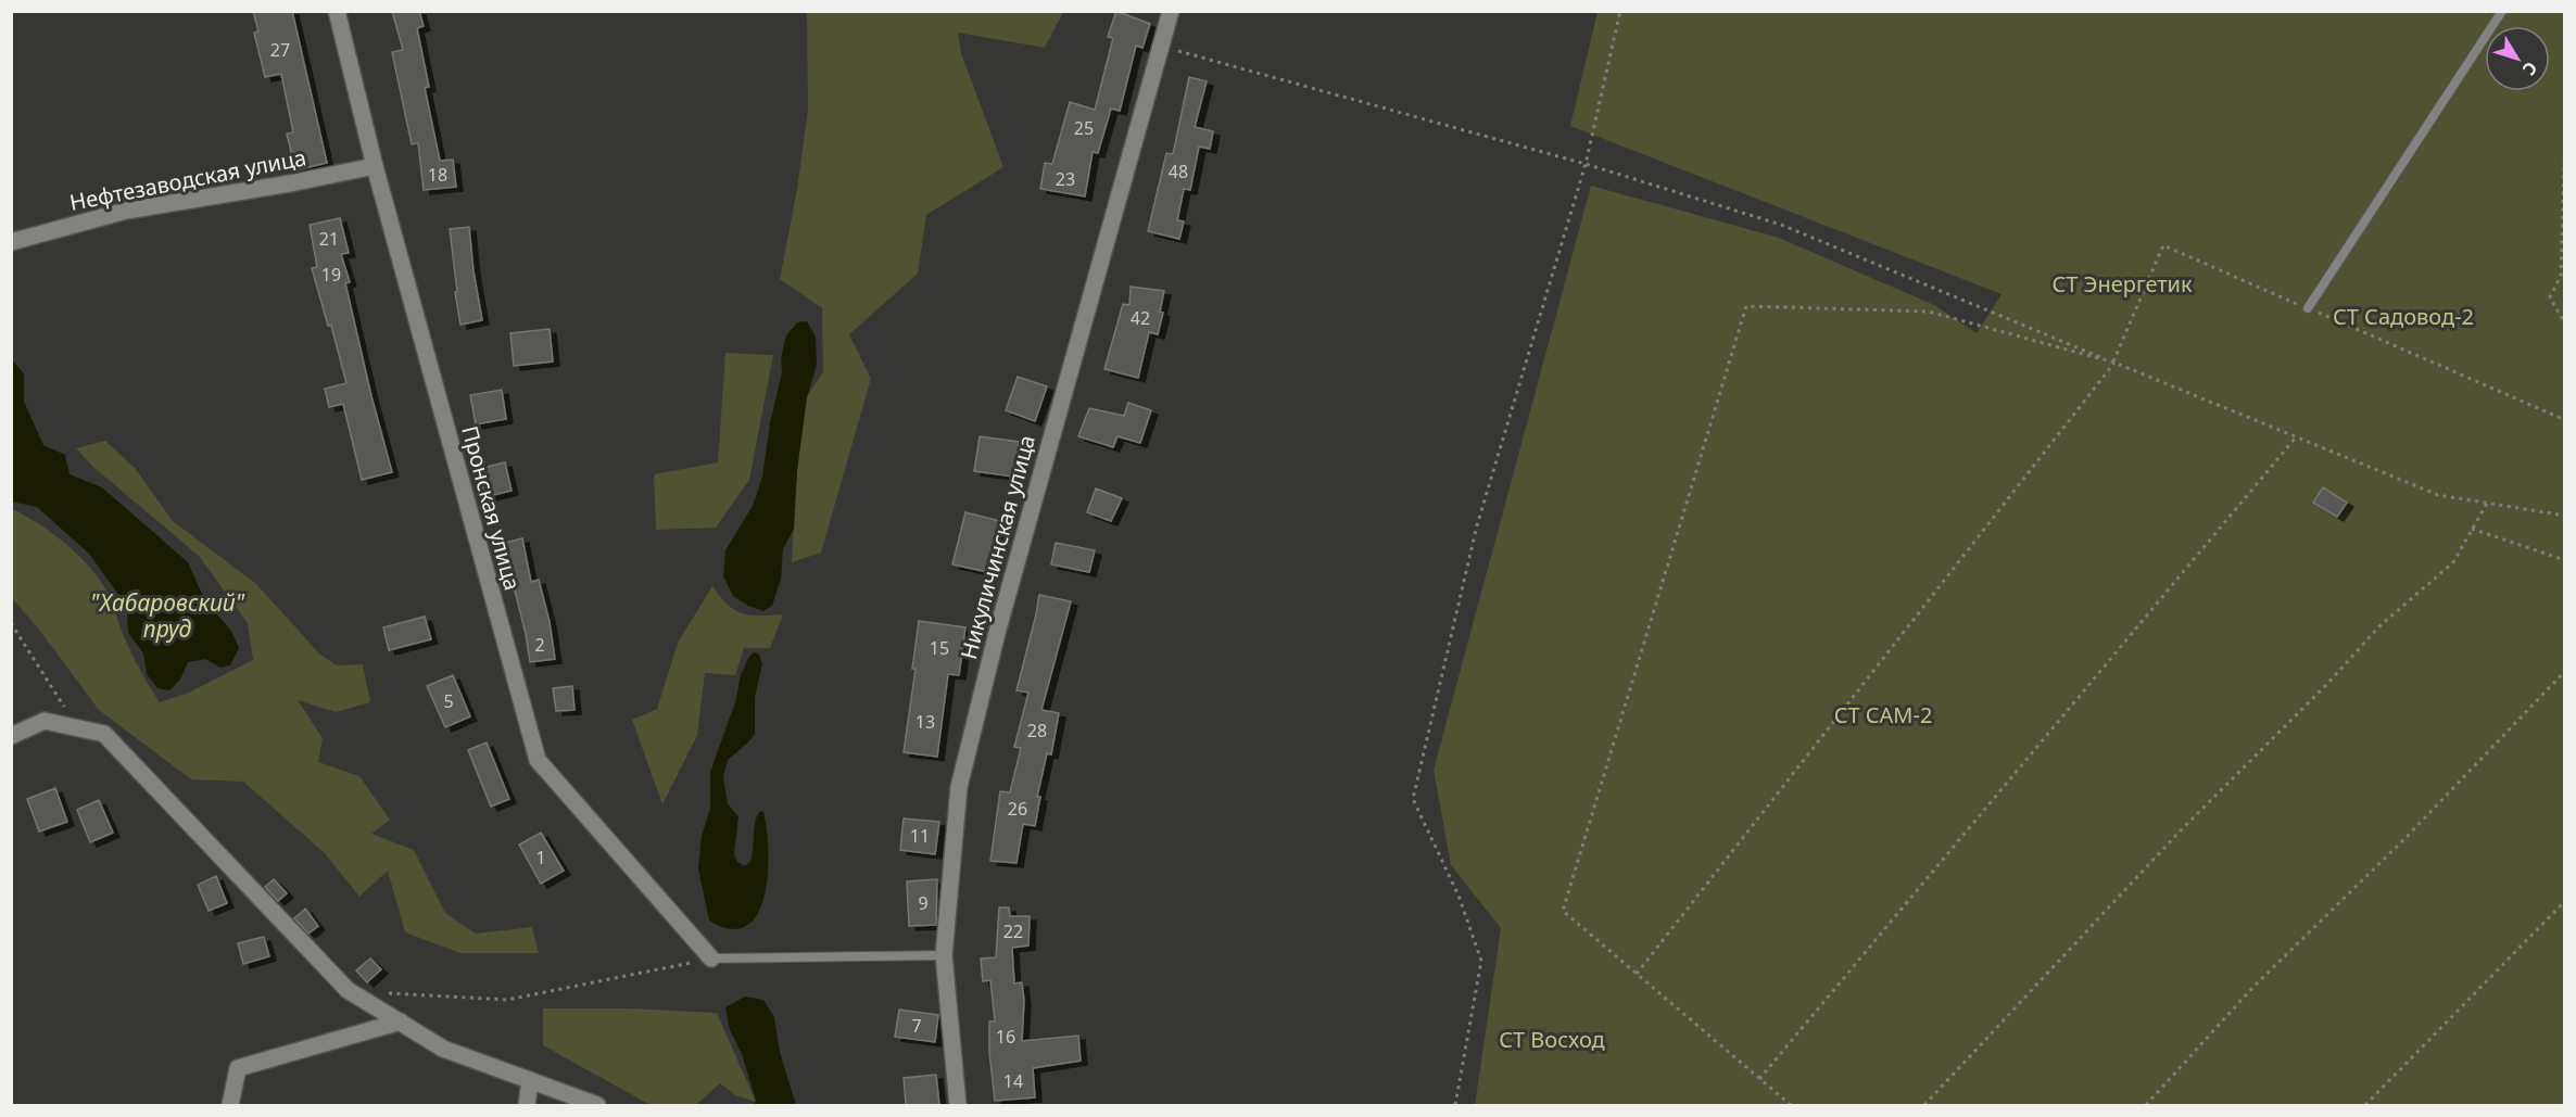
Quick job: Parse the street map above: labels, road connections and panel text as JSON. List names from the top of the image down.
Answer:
{
  "streets": {
    "street": ["Нефтезаводская улица", "Пронская улица", "Никуличинская улица"]
  },
  "crossings": [
    ["Нефтезаводская улица", "Пронская улица"]
  ],
  "water": ["\"Хабаровский\" пруд"],
  "parks": [
    "СТ Энергетик",
    "СТ Садовод-2",
    "СТ САМ-2",
    "СТ Восход"
  ],
  "house_numbers": [
    "27",
    "25",
    "48",
    "18",
    "23",
    "21",
    "19",
    "42",
    "2",
    "15",
    "5",
    "13",
    "28",
    "26",
    "11",
    "1",
    "9",
    "22",
    "7",
    "16",
    "14"
  ],
  "north": "bottom right"
}
